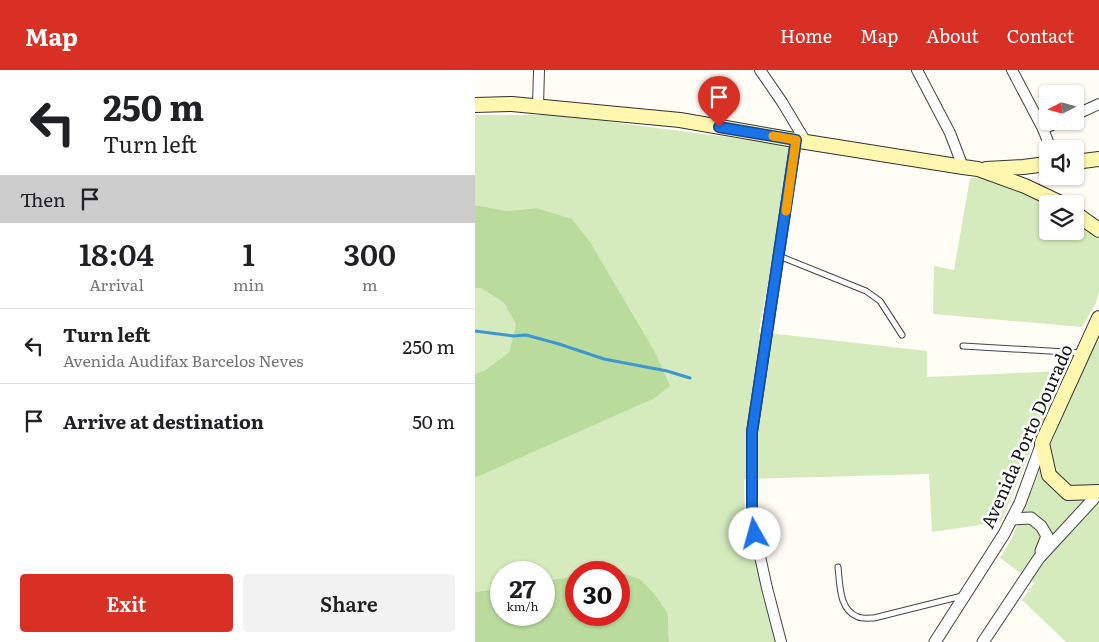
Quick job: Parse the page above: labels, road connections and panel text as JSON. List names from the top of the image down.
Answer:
{
  "streets": {
    "main road": ["Avenida Porto Dourado"]
  },
  "north": "left",
  "page": {
    "header": "Map",
    "nav": [
      "Home",
      "Map",
      "About",
      "Contact"
    ],
    "turn": ["250 m", "Turn left"],
    "then": "Then",
    "eta": [
      "18:04",
      "Arrival",
      "1",
      "min",
      "300",
      "m"
    ],
    "list": [
      {
        "name": "Turn left",
        "note": "Avenida Audifax Barcelos Neves",
        "value": "250 m"
      },
      {
        "name": "Arrive at destination",
        "value": "50 m"
      }
    ],
    "speed": "27 km/h",
    "limit": "30",
    "buttons": ["Exit", "Share"]
  }
}
